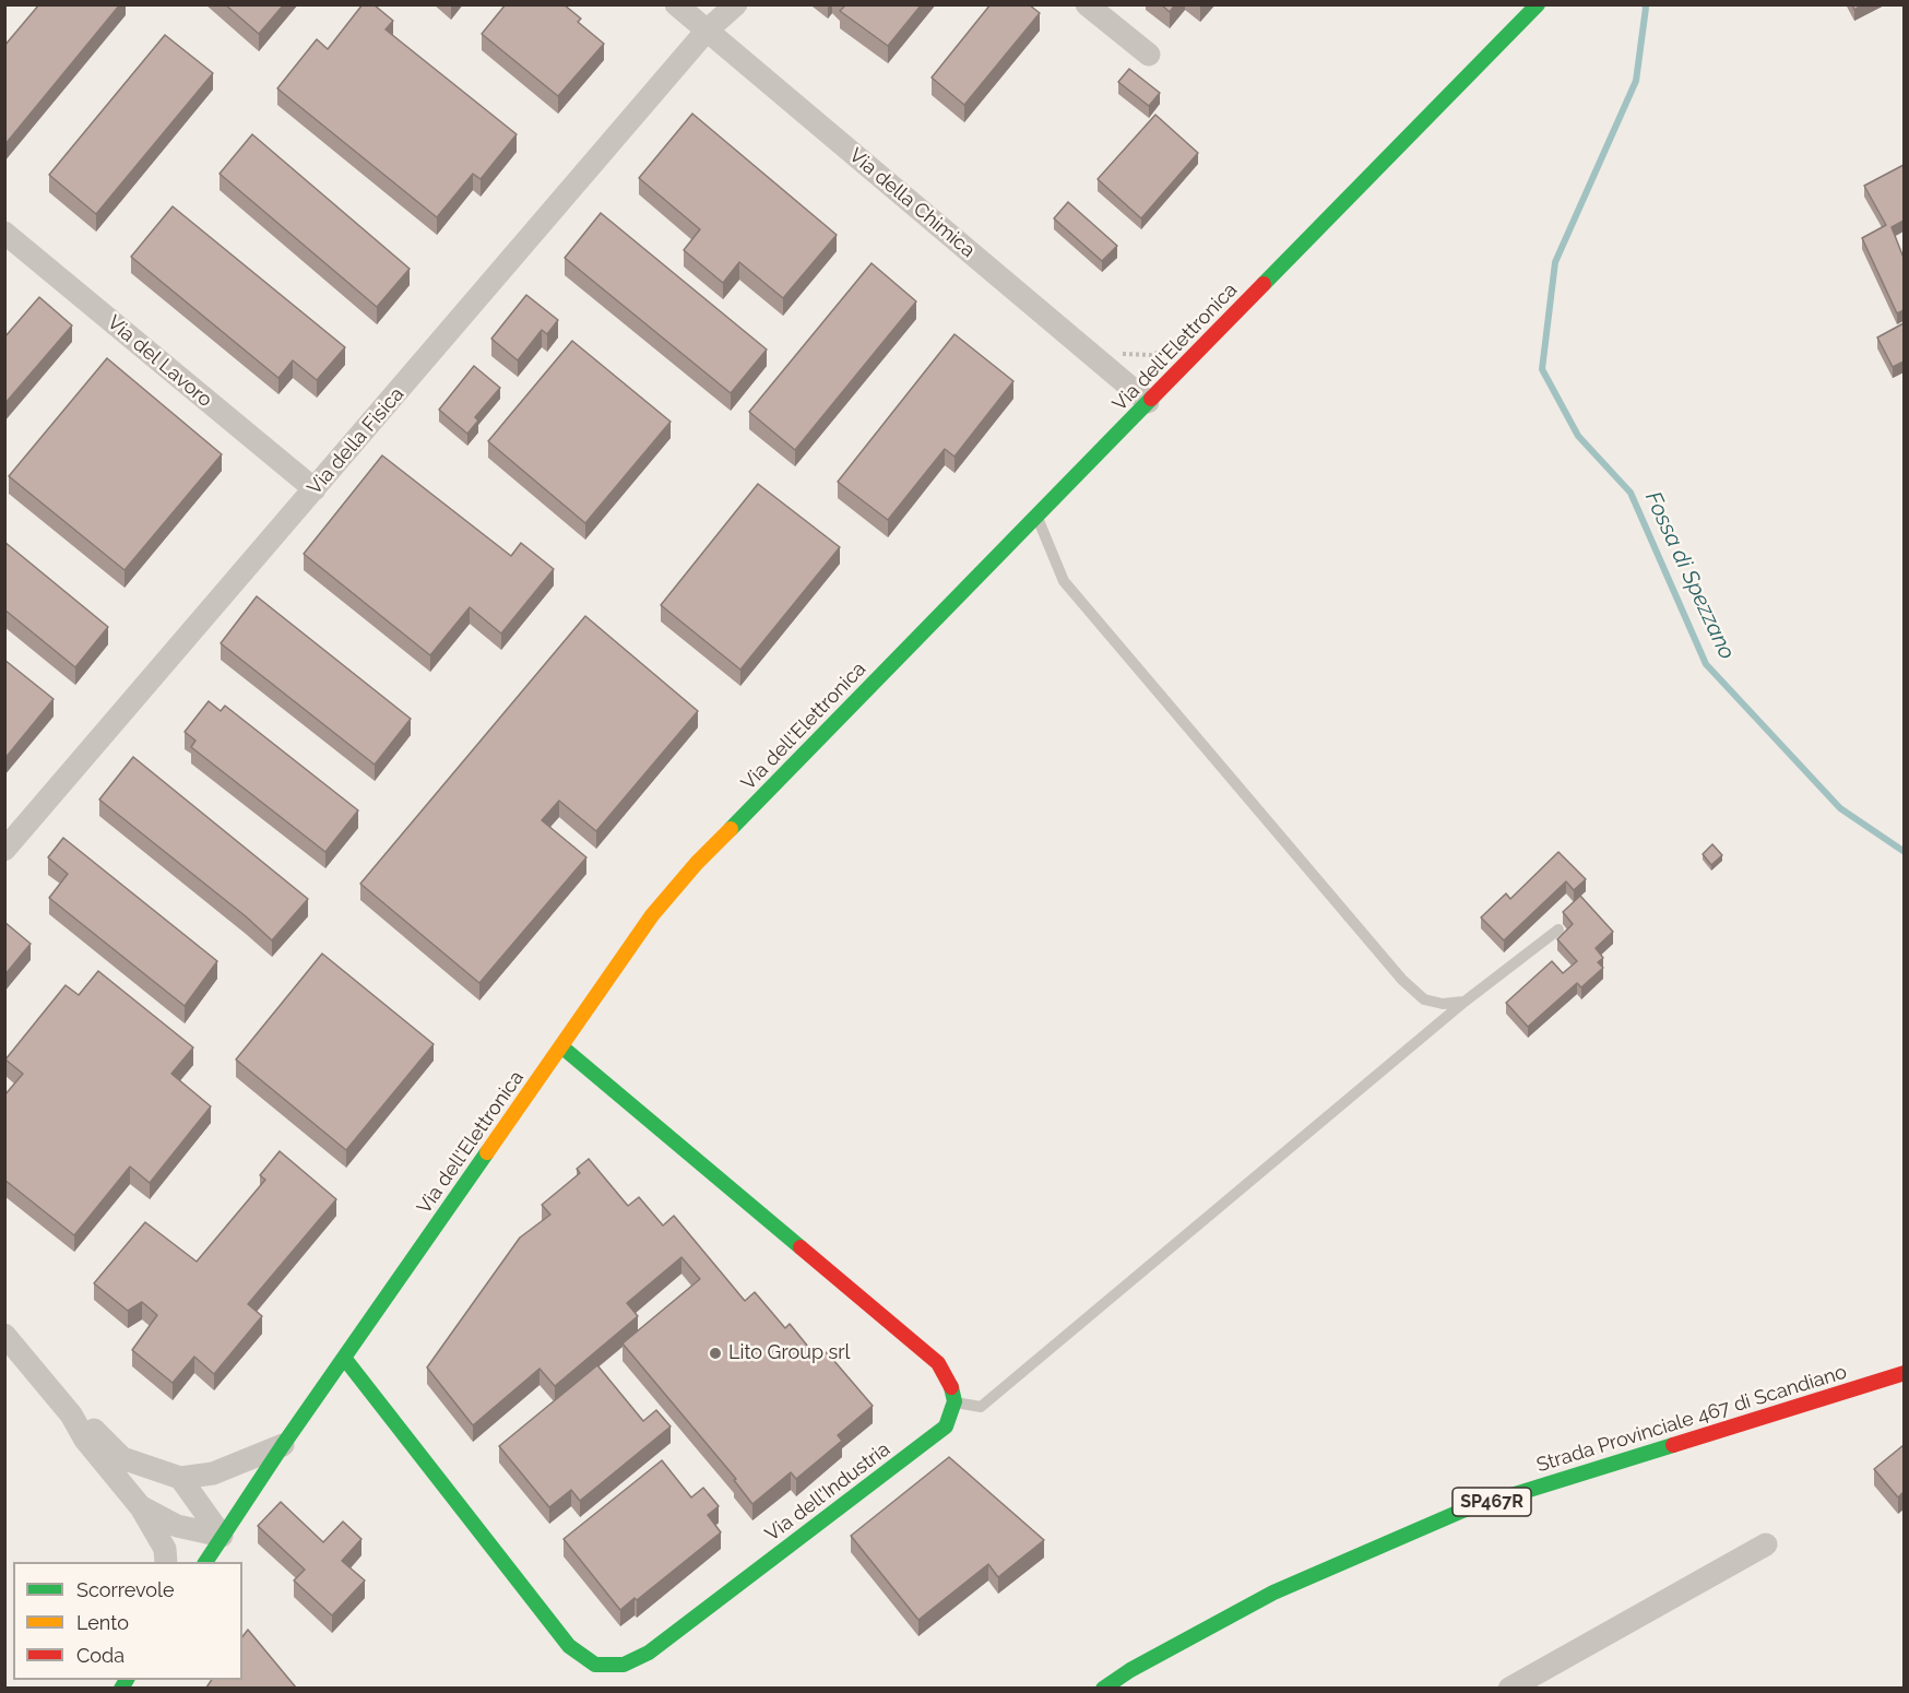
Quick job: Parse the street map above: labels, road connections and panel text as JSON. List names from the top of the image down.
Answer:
{
  "streets": {
    "main road": [
      "Via dell'Elettronica",
      "Strada Provinciale 467 di Scandiano",
      "Via dell'Industria",
      "SP467R"
    ],
    "street": ["Via della Chimica", "Via del Lavoro", "Via della Fisica"]
  },
  "crossings": [
    ["Via della Chimica", "Via dell'Elettronica"],
    ["Via della Chimica", "Via della Fisica"],
    ["Via dell'Elettronica", "Via dell'Industria"],
    ["Via del Lavoro", "Via della Fisica"]
  ],
  "water": ["Fossa di Spezzano"],
  "places": ["Lito Group srl"],
  "legend": ["Scorrevole", "Lento", "Coda"]
}
